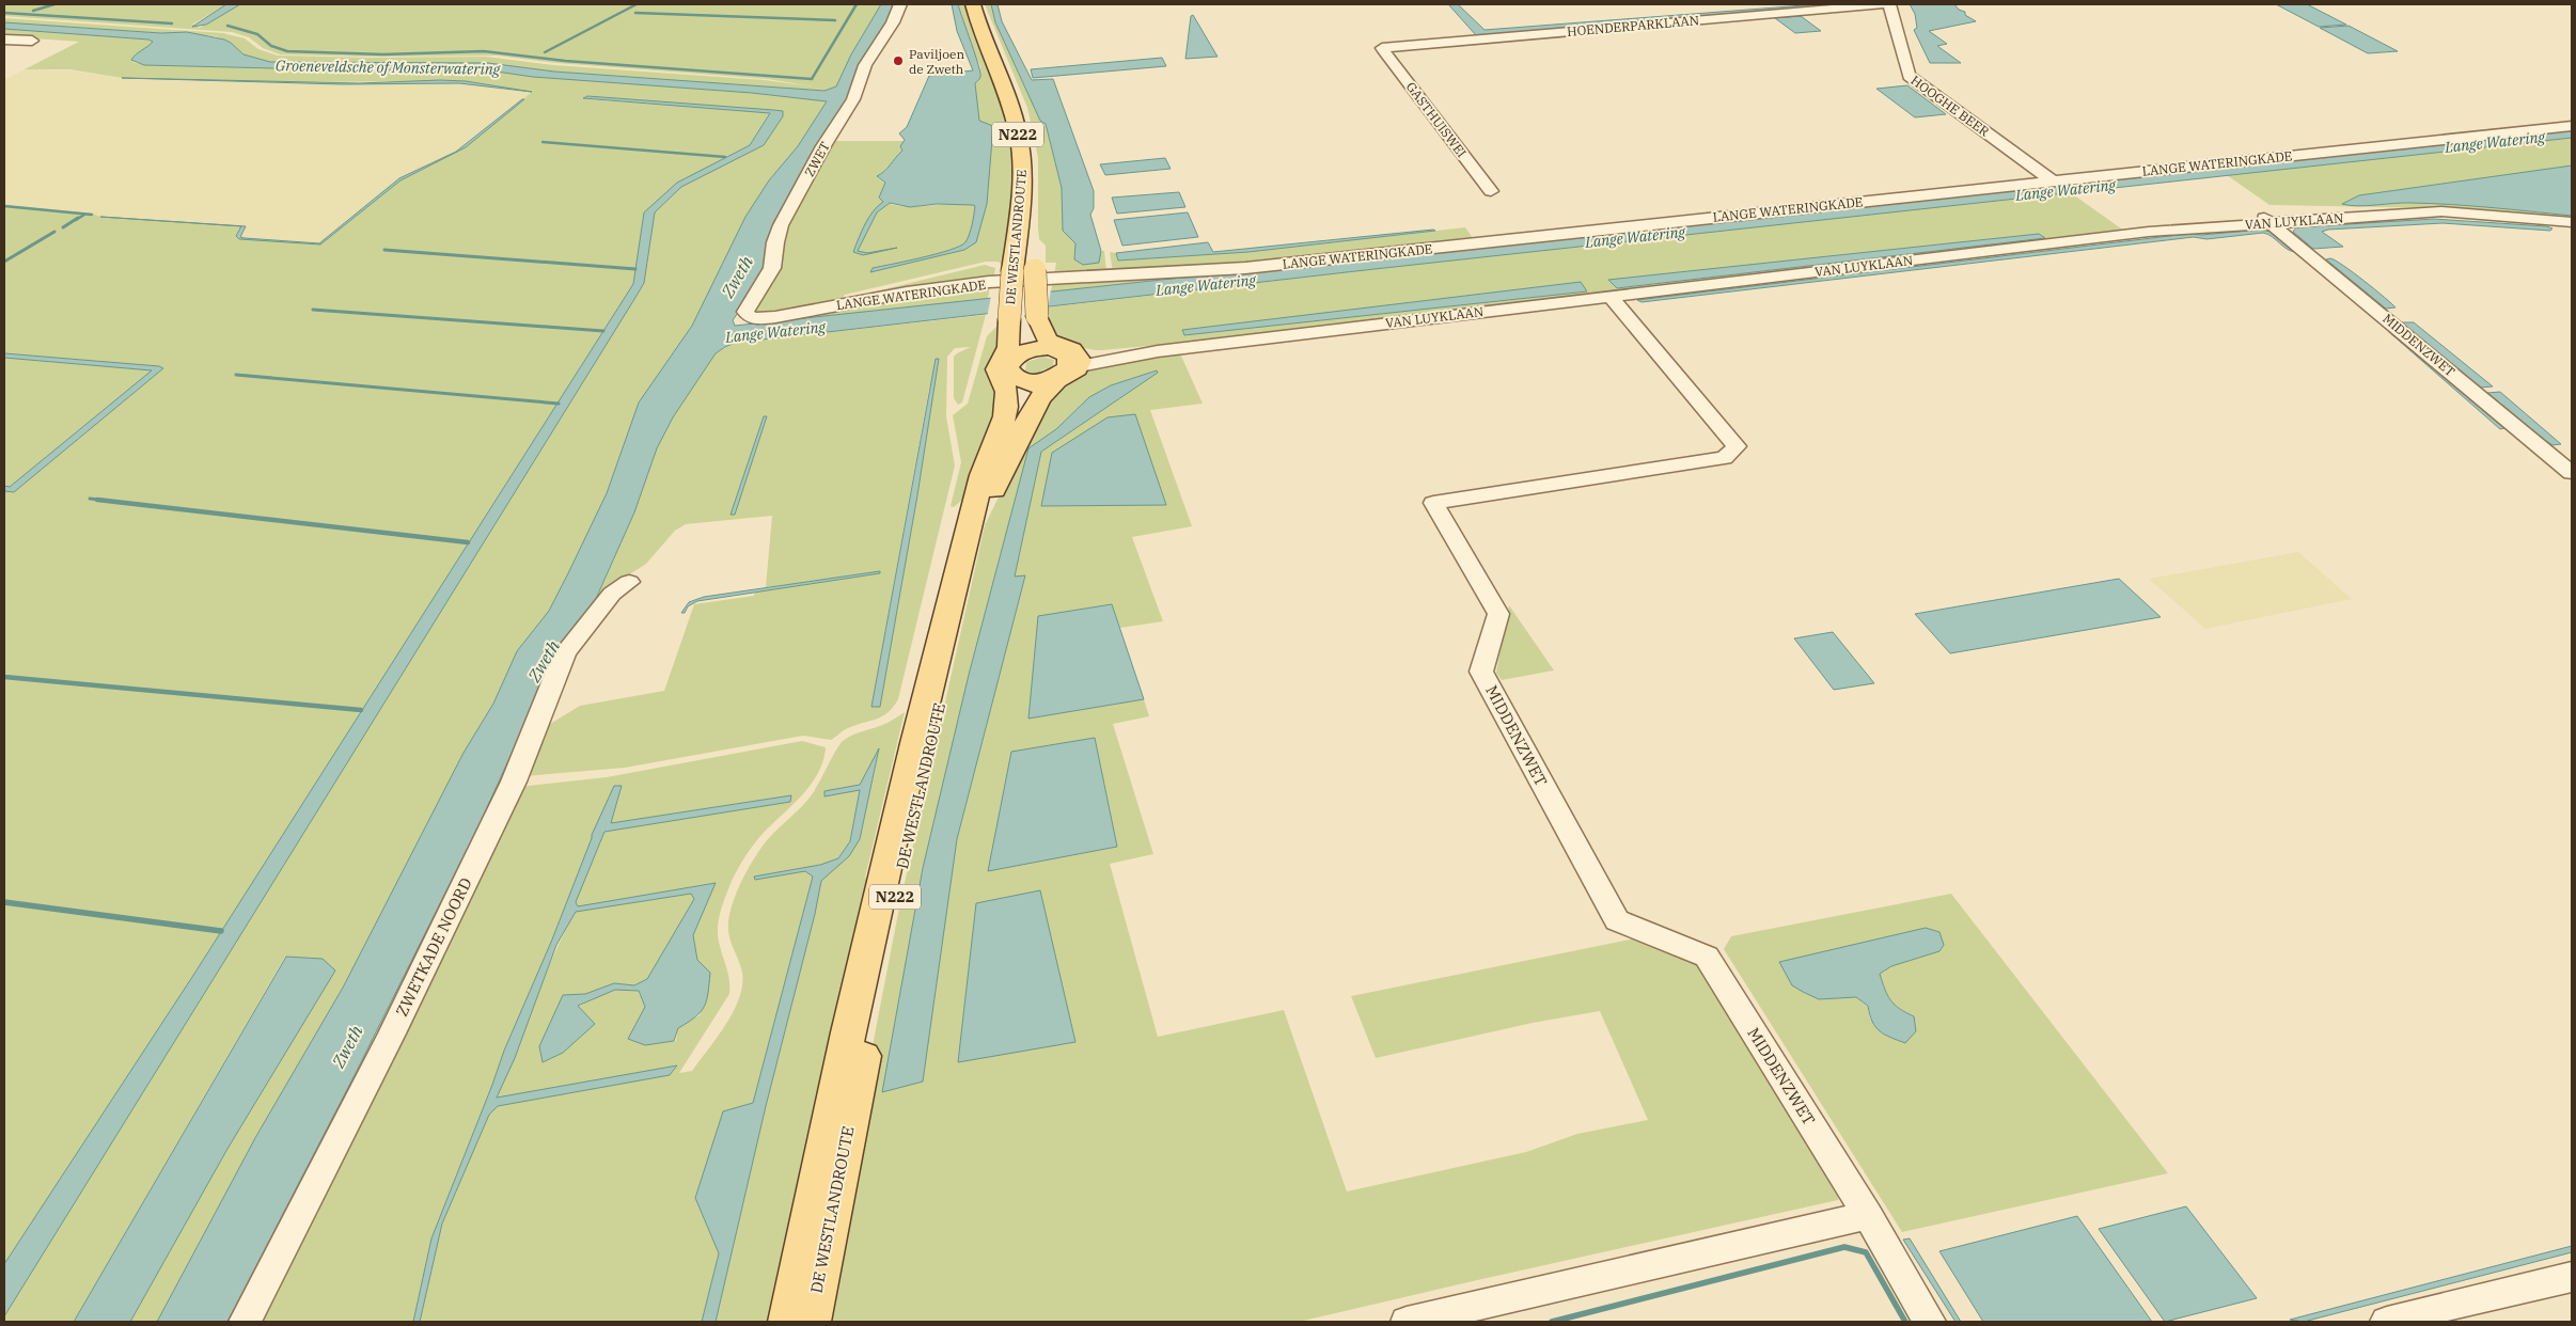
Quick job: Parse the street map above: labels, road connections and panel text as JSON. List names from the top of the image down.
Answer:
{
  "streets": {
    "main road": ["N222", "DE WESTLANDROUTE"],
    "street": [
      "HOENDERPARKLAAN",
      "HOOGHE BEER",
      "GASTHUISWEI",
      "ZWET",
      "LANGE WATERINGKADE",
      "VAN LUYKLAAN",
      "MIDDENZWET",
      "ZWETKADE NOORD"
    ]
  },
  "crossings": [
    ["HOENDERPARKLAAN", "GASTHUISWEI"],
    ["HOOGHE BEER", "LANGE WATERINGKADE"],
    ["ZWET", "LANGE WATERINGKADE"],
    ["VAN LUYKLAAN", "DE WESTLANDROUTE"],
    ["VAN LUYKLAAN", "MIDDENZWET"]
  ],
  "water": ["Groeneveldsche of Monsterwatering", "Lange Watering", "Zweth"],
  "places": ["Paviljoen de Zweth"]
}
